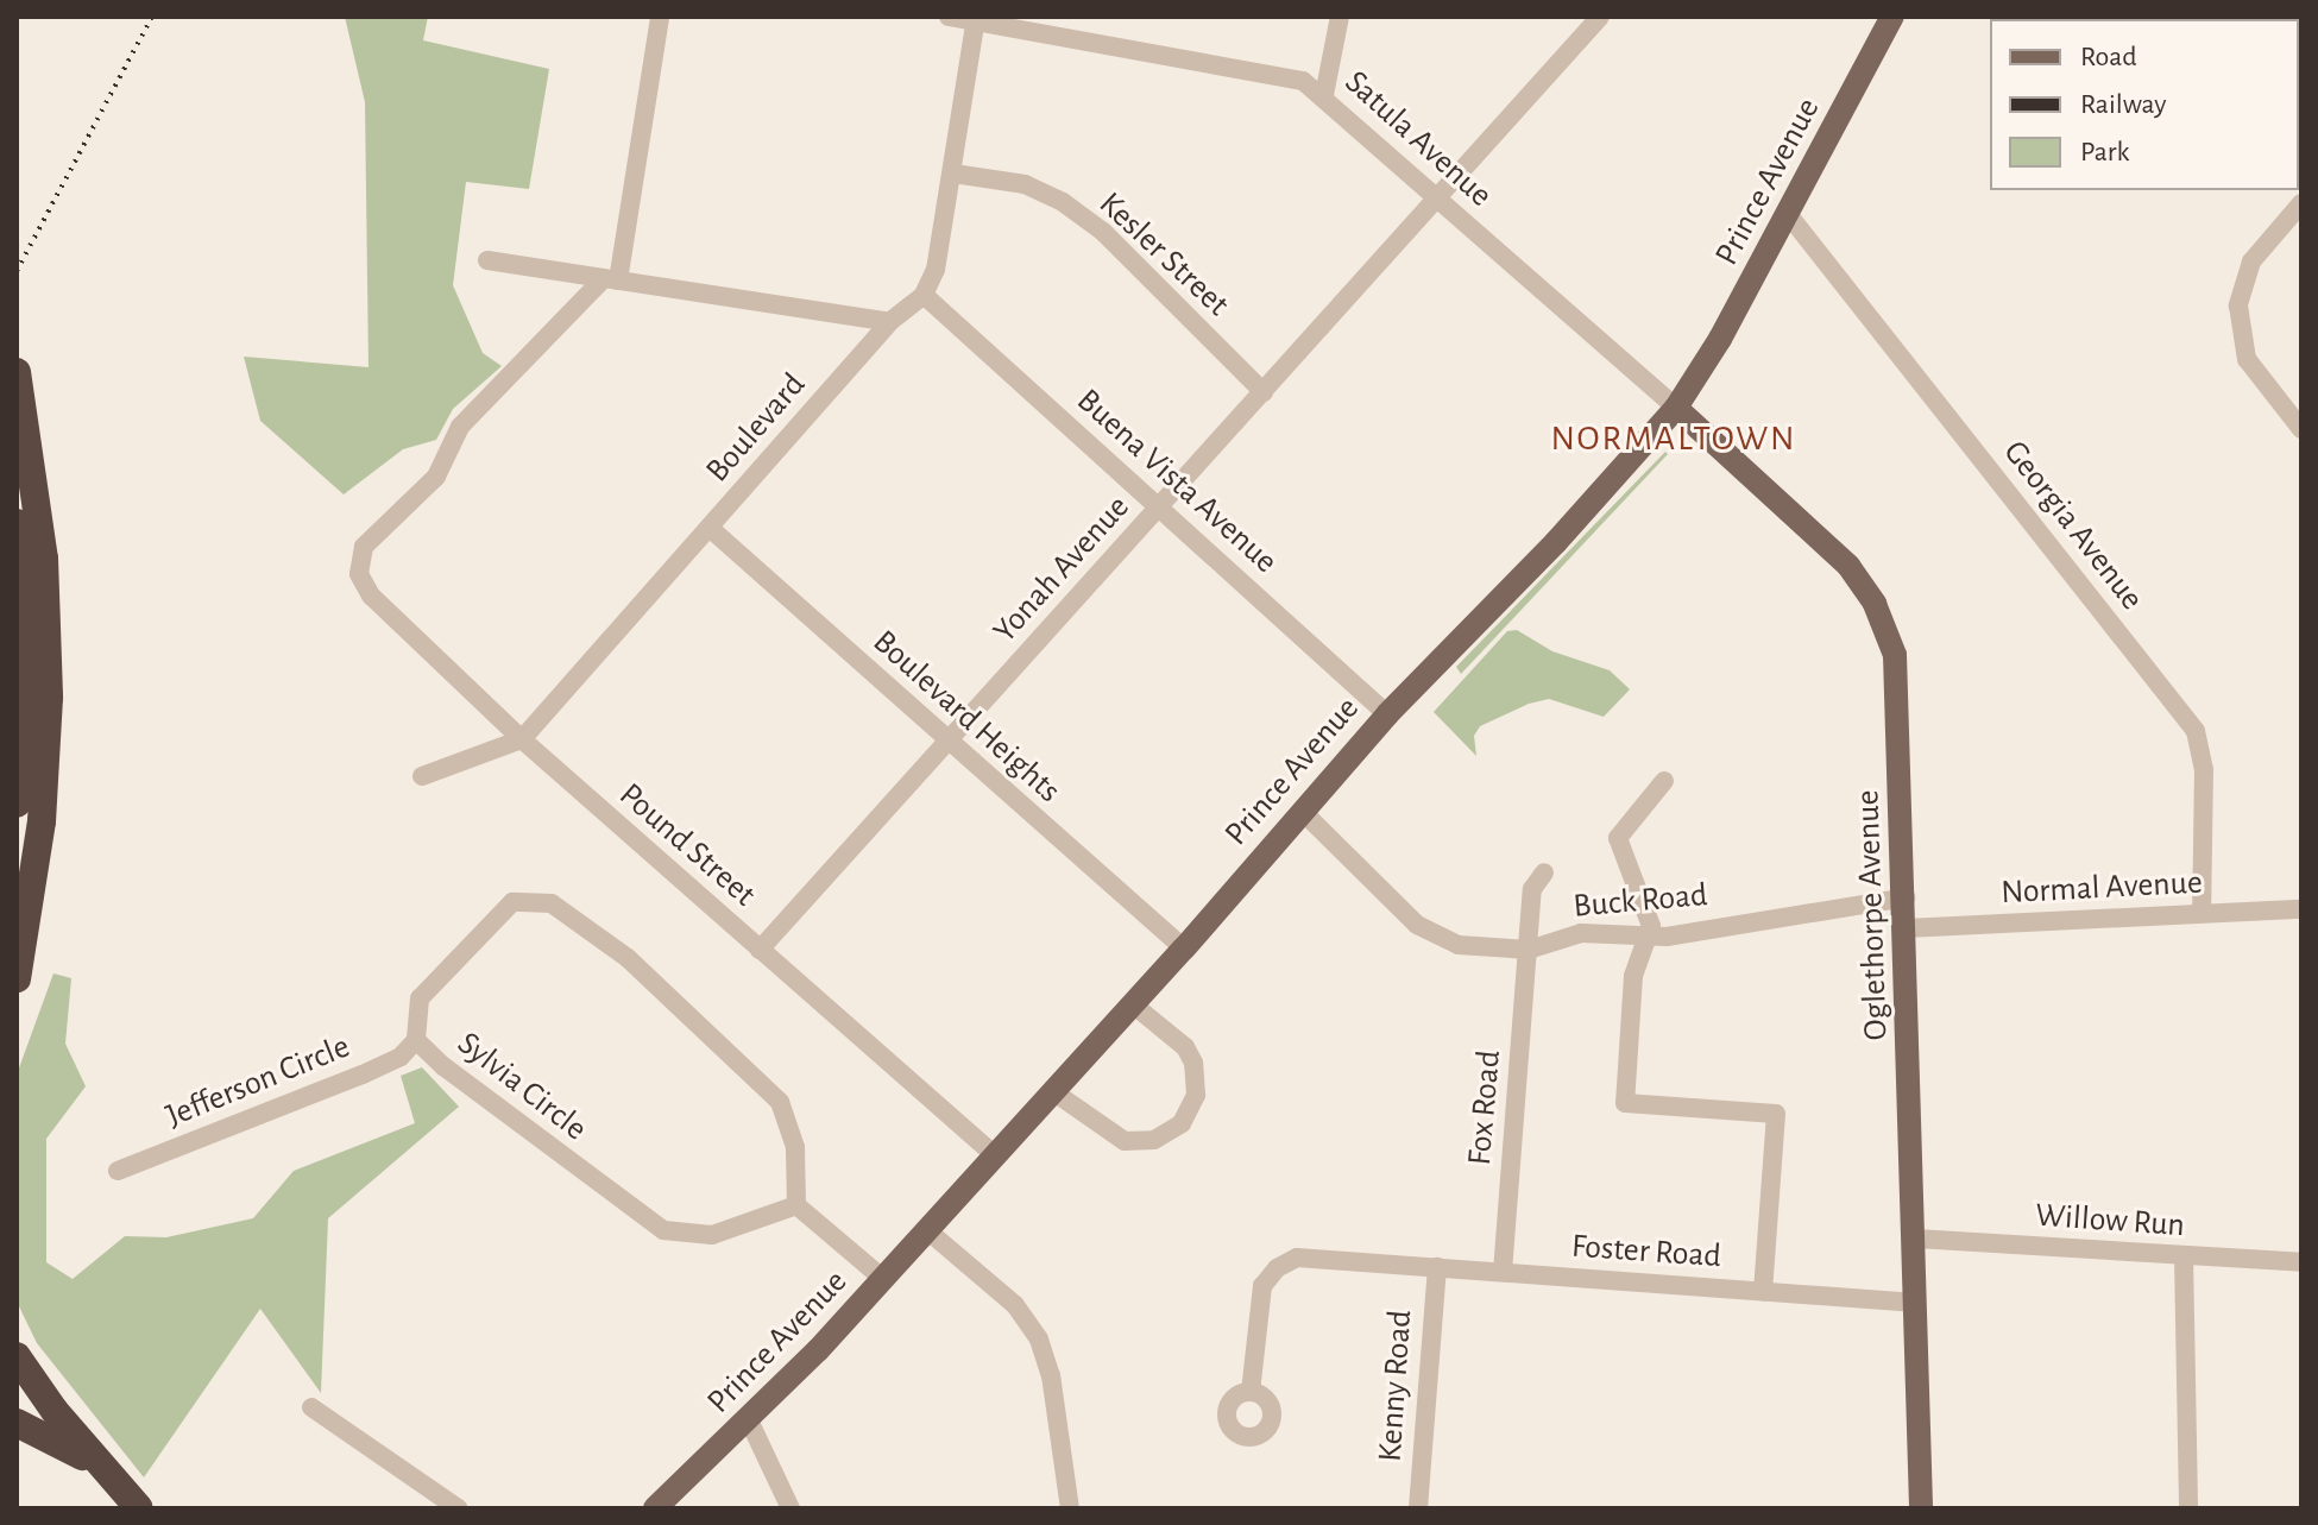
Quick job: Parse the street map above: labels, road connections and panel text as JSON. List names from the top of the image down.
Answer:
{
  "streets": {
    "main road": ["Prince Avenue", "Oglethorpe Avenue"],
    "street": [
      "Satula Avenue",
      "Kesler Street",
      "Boulevard",
      "Buena Vista Avenue",
      "Georgia Avenue",
      "Yonah Avenue",
      "Boulevard Heights",
      "Pound Street",
      "Normal Avenue",
      "Buck Road",
      "Jefferson Circle",
      "Sylvia Circle",
      "Fox Road",
      "Willow Run",
      "Foster Road",
      "Kenny Road"
    ]
  },
  "crossings": [
    ["Satula Avenue", "Prince Avenue"],
    ["Satula Avenue", "Yonah Avenue"],
    ["Satula Avenue", "Oglethorpe Avenue"],
    ["Prince Avenue", "Buena Vista Avenue"],
    ["Prince Avenue", "Georgia Avenue"],
    ["Prince Avenue", "Boulevard Heights"],
    ["Prince Avenue", "Pound Street"],
    ["Prince Avenue", "Buck Road"],
    ["Prince Avenue", "Oglethorpe Avenue"],
    ["Kesler Street", "Yonah Avenue"],
    ["Boulevard", "Buena Vista Avenue"],
    ["Boulevard", "Boulevard Heights"],
    ["Boulevard", "Pound Street"],
    ["Buena Vista Avenue", "Yonah Avenue"],
    ["Georgia Avenue", "Normal Avenue"],
    ["Yonah Avenue", "Boulevard Heights"],
    ["Yonah Avenue", "Pound Street"],
    ["Normal Avenue", "Oglethorpe Avenue"],
    ["Buck Road", "Oglethorpe Avenue"],
    ["Buck Road", "Fox Road"],
    ["Oglethorpe Avenue", "Willow Run"],
    ["Oglethorpe Avenue", "Foster Road"],
    ["Jefferson Circle", "Sylvia Circle"],
    ["Fox Road", "Foster Road"],
    ["Foster Road", "Kenny Road"]
  ],
  "districts": ["NORMALTOWN"],
  "legend": ["Road", "Railway", "Park"]
}
